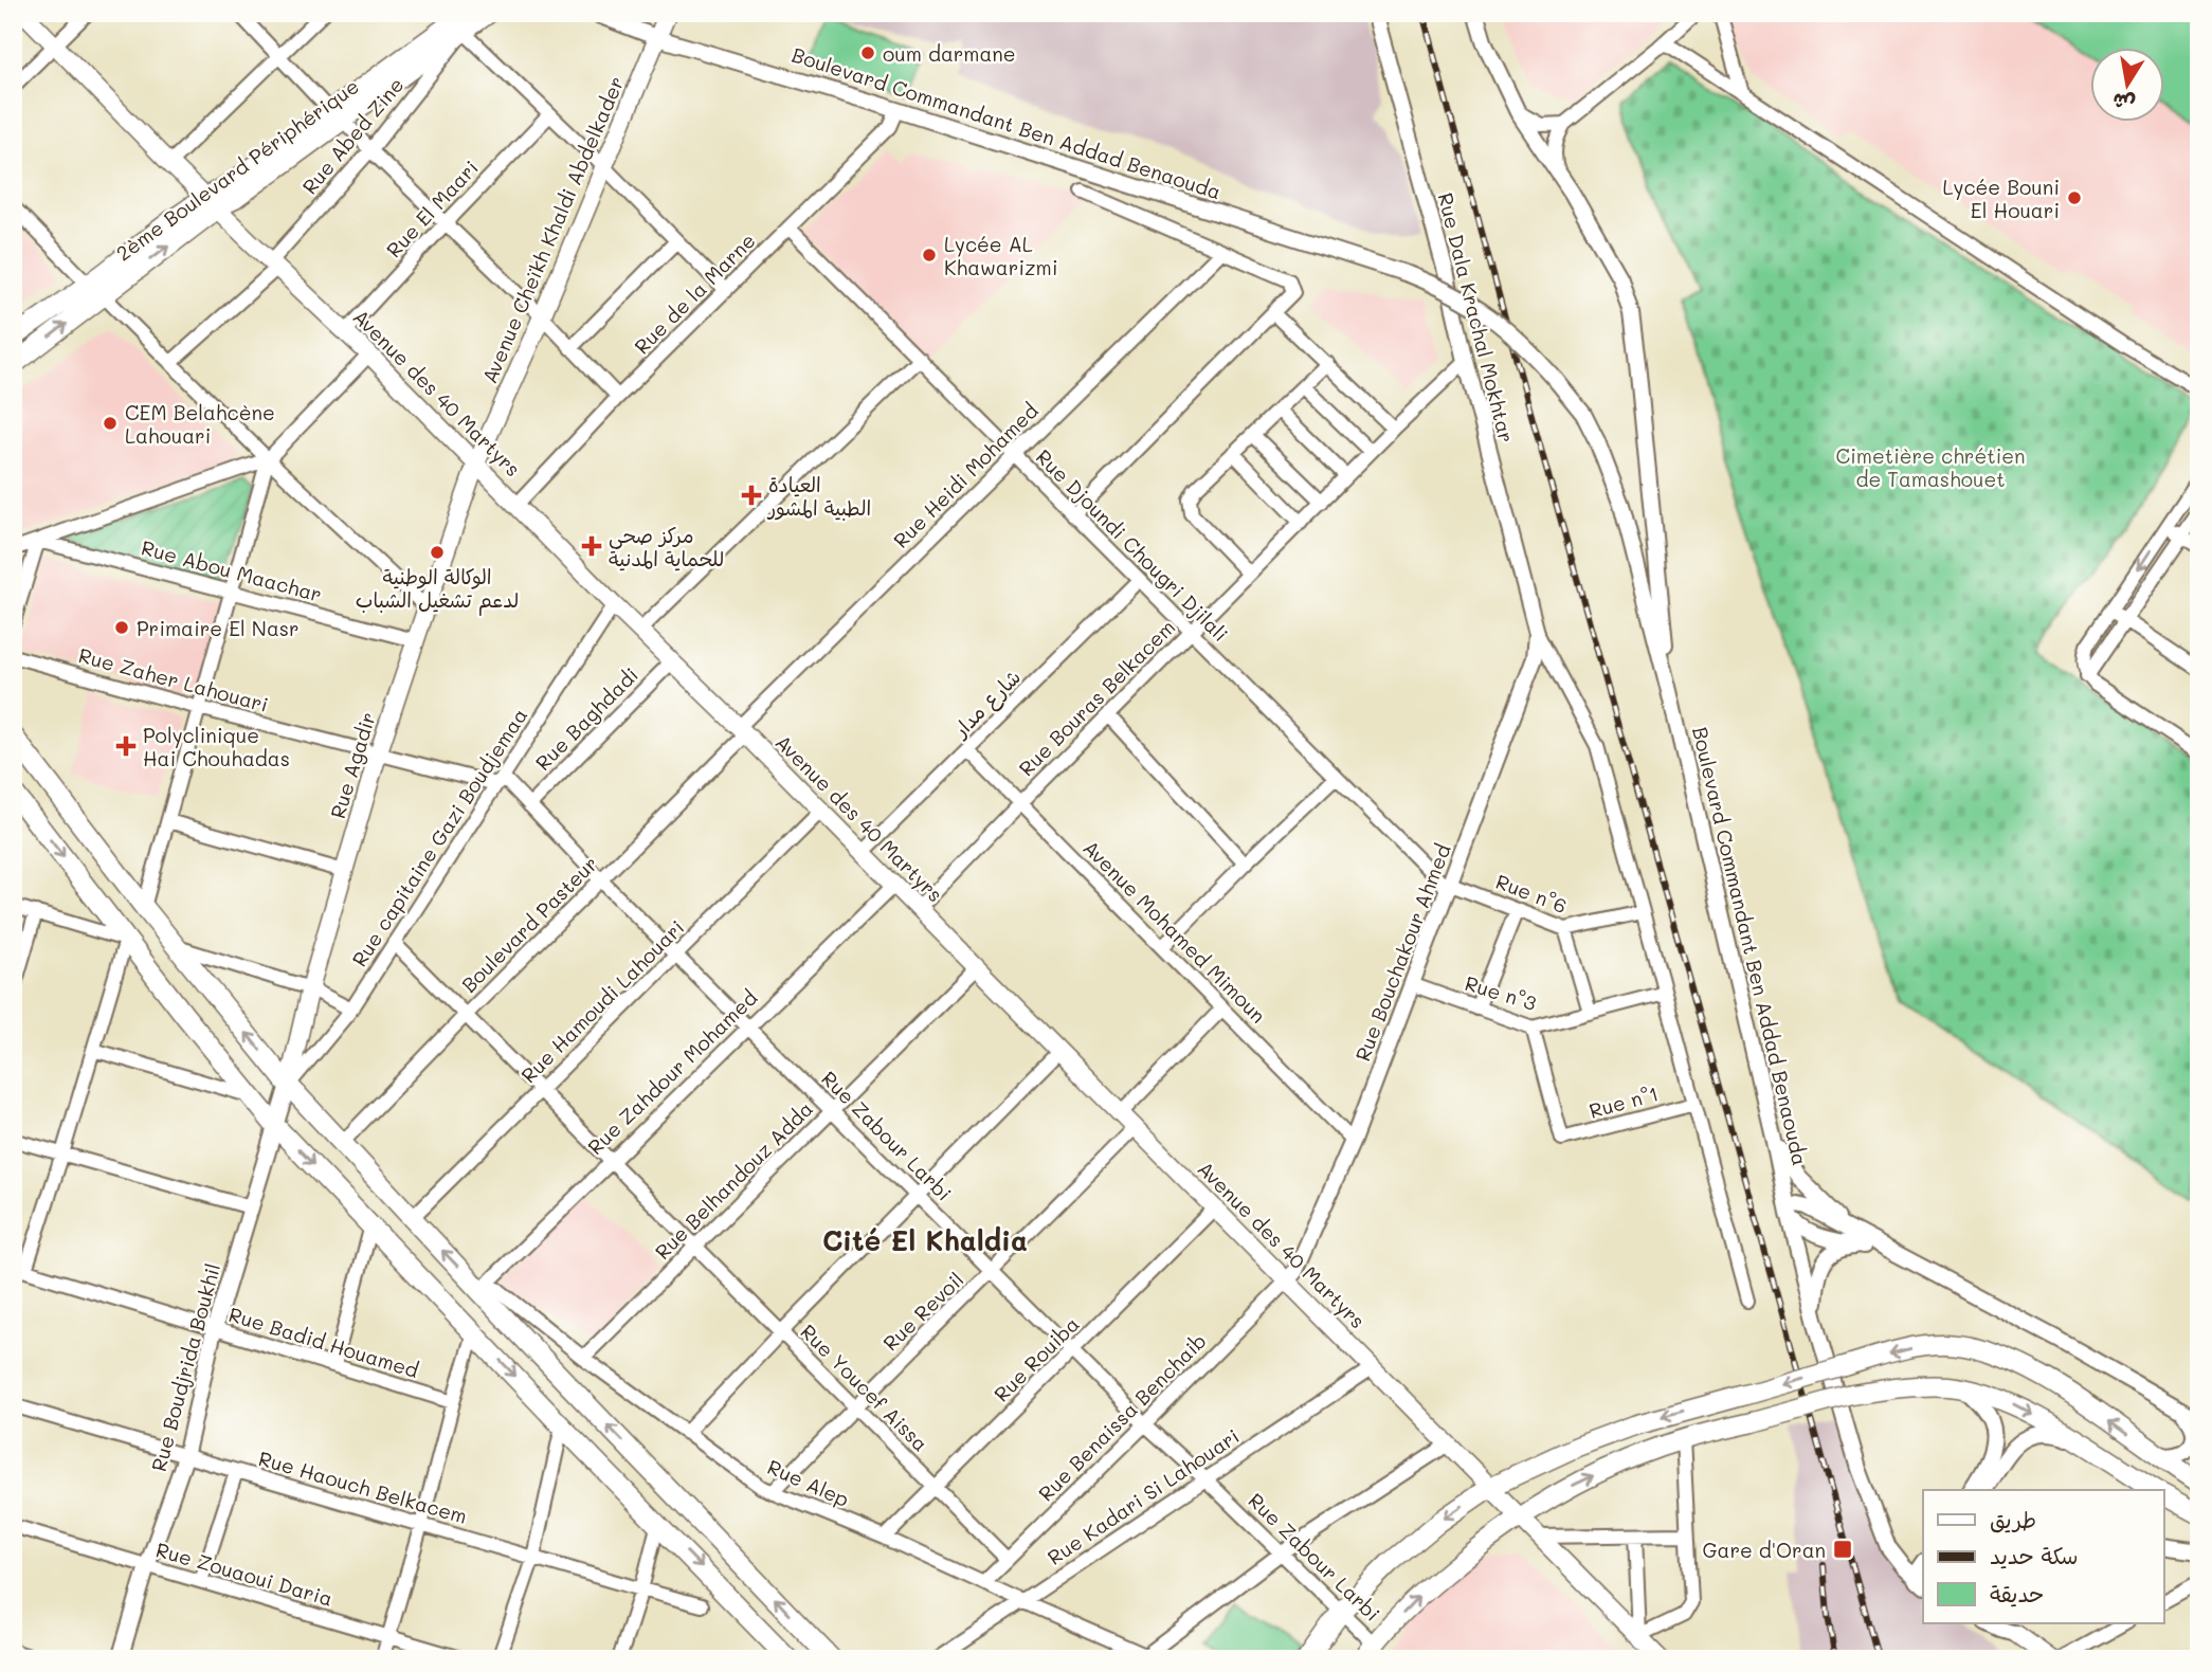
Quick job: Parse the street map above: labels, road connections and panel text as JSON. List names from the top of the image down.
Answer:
{
  "streets": {
    "main road": [
      "2ème Boulevard Périphérique",
      "Avenue Cheïkh Khaldi Abdelkader",
      "Avenue des 40 Martyrs",
      "Rue Agadir"
    ],
    "street": [
      "Boulevard Commandant Ben Addad Benaouda",
      "Rue Abed Zine",
      "Rue El Maari",
      "Rue de la Marne",
      "Rue Dala Krachal Mokhtar",
      "Rue Heidi Mohamed",
      "Rue Djoundi Chougri Djilali",
      "Rue Abou Maachar",
      "Rue Zaher Lahouari",
      "Rue Bouras Belkacem",
      "شارع مدار",
      "Rue Baghdadi",
      "Rue capitaine Gazi Boudjemaa",
      "Rue n°6",
      "Boulevard Pasteur",
      "Avenue Mohamed Mimoun",
      "Rue Bouchakour Ahmed",
      "Rue n°3",
      "Rue Hamoudi Lahouari",
      "Rue Zahdour Mohamed",
      "Rue n°1",
      "Rue Zabour Larbi",
      "Rue Belhandouz Adda",
      "Rue Revoil",
      "Rue Badid Houamed",
      "Rue Rouiba",
      "Rue Boudjrida Boukhil",
      "Rue Youcef Aissa",
      "Rue Benaissa Benchaib",
      "Rue Alep",
      "Rue Haouch Belkacem",
      "Rue Kadari Si Lahouari",
      "Rue Zouaoui Daria"
    ]
  },
  "crossings": [
    ["Boulevard Commandant Ben Addad Benaouda", "Avenue Cheïkh Khaldi Abdelkader"],
    ["Boulevard Commandant Ben Addad Benaouda", "Rue de la Marne"],
    ["Rue Abed Zine", "2ème Boulevard Périphérique"],
    ["Rue Abed Zine", "Avenue des 40 Martyrs"],
    ["2ème Boulevard Périphérique", "Avenue des 40 Martyrs"],
    ["Rue El Maari", "Avenue des 40 Martyrs"],
    ["Avenue Cheïkh Khaldi Abdelkader", "Avenue des 40 Martyrs"],
    ["Avenue Cheïkh Khaldi Abdelkader", "Rue Agadir"],
    ["Rue de la Marne", "Avenue des 40 Martyrs"],
    ["Rue de la Marne", "Rue Djoundi Chougri Djilali"],
    ["Rue Dala Krachal Mokhtar", "Rue Bouras Belkacem"],
    ["Rue Dala Krachal Mokhtar", "Rue Bouchakour Ahmed"],
    ["Avenue des 40 Martyrs", "Rue Heidi Mohamed"],
    ["Avenue des 40 Martyrs", "Rue Bouras Belkacem"],
    ["Avenue des 40 Martyrs", "شارع مدار"],
    ["Avenue des 40 Martyrs", "Rue Baghdadi"],
    ["Avenue des 40 Martyrs", "Rue Agadir"],
    ["Avenue des 40 Martyrs", "Rue capitaine Gazi Boudjemaa"],
    ["Avenue des 40 Martyrs", "Boulevard Pasteur"],
    ["Avenue des 40 Martyrs", "Rue Bouchakour Ahmed"],
    ["Avenue des 40 Martyrs", "Rue Hamoudi Lahouari"],
    ["Avenue des 40 Martyrs", "Rue Zahdour Mohamed"],
    ["Avenue des 40 Martyrs", "Rue Belhandouz Adda"],
    ["Avenue des 40 Martyrs", "Rue Revoil"],
    ["Avenue des 40 Martyrs", "Rue Rouiba"],
    ["Avenue des 40 Martyrs", "Rue Benaissa Benchaib"],
    ["Avenue des 40 Martyrs", "Rue Kadari Si Lahouari"],
    ["Rue Heidi Mohamed", "Rue Djoundi Chougri Djilali"],
    ["Rue Heidi Mohamed", "Boulevard Pasteur"],
    ["Rue Djoundi Chougri Djilali", "Rue Bouras Belkacem"],
    ["Rue Djoundi Chougri Djilali", "شارع مدار"],
    ["Rue Djoundi Chougri Djilali", "Rue n°6"],
    ["Rue Djoundi Chougri Djilali", "Rue Bouchakour Ahmed"],
    ["Rue Abou Maachar", "Rue Agadir"],
    ["Rue Zaher Lahouari", "Rue Agadir"],
    ["Rue Zaher Lahouari", "Rue capitaine Gazi Boudjemaa"],
    ["Rue Zaher Lahouari", "Rue Zabour Larbi"],
    ["Rue Bouras Belkacem", "Avenue Mohamed Mimoun"],
    ["شارع مدار", "Avenue Mohamed Mimoun"],
    ["Rue Baghdadi", "Rue Zabour Larbi"],
    ["Rue Agadir", "Rue capitaine Gazi Boudjemaa"],
    ["Rue Agadir", "Rue Boudjrida Boukhil"],
    ["Rue capitaine Gazi Boudjemaa", "Rue Zabour Larbi"],
    ["Rue capitaine Gazi Boudjemaa", "Rue Boudjrida Boukhil"],
    ["Rue capitaine Gazi Boudjemaa", "Rue Youcef Aissa"],
    ["Rue n°6", "Rue Bouchakour Ahmed"],
    ["Boulevard Pasteur", "Rue Zabour Larbi"],
    ["Boulevard Pasteur", "Rue Youcef Aissa"],
    ["Avenue Mohamed Mimoun", "Rue Bouchakour Ahmed"],
    ["Rue Bouchakour Ahmed", "Rue n°3"],
    ["Rue Bouchakour Ahmed", "Rue Benaissa Benchaib"],
    ["Rue n°3", "Rue n°1"],
    ["Rue Hamoudi Lahouari", "Rue Zabour Larbi"],
    ["Rue Hamoudi Lahouari", "Rue Youcef Aissa"],
    ["Rue Zahdour Mohamed", "Rue Zabour Larbi"],
    ["Rue Zahdour Mohamed", "Rue Youcef Aissa"],
    ["Rue Zahdour Mohamed", "Rue Alep"],
    ["Rue Zabour Larbi", "Rue Belhandouz Adda"],
    ["Rue Zabour Larbi", "Rue Revoil"],
    ["Rue Zabour Larbi", "Rue Rouiba"],
    ["Rue Zabour Larbi", "Rue Benaissa Benchaib"],
    ["Rue Zabour Larbi", "Rue Kadari Si Lahouari"],
    ["Rue Belhandouz Adda", "Rue Youcef Aissa"],
    ["Rue Belhandouz Adda", "Rue Alep"],
    ["Rue Revoil", "Rue Youcef Aissa"],
    ["Rue Revoil", "Rue Alep"],
    ["Rue Badid Houamed", "Rue Boudjrida Boukhil"],
    ["Rue Rouiba", "Rue Youcef Aissa"],
    ["Rue Rouiba", "Rue Alep"],
    ["Rue Boudjrida Boukhil", "Rue Haouch Belkacem"],
    ["Rue Boudjrida Boukhil", "Rue Zouaoui Daria"],
    ["Rue Youcef Aissa", "Rue Benaissa Benchaib"],
    ["Rue Benaissa Benchaib", "Rue Alep"],
    ["Rue Alep", "Rue Kadari Si Lahouari"]
  ],
  "districts": ["Cité El Khaldia"],
  "parks": ["Cimetière chrétien de Tamashouet"],
  "places": {
    "other": [
      "oum darmane",
      "Lycée Bouni El Houari",
      "Lycée AL Khawarizmi",
      "CEM Belahcène Lahouari",
      "الوكالة الوطنية لدعم تشغيل الشباب",
      "Primaire El Nasr"
    ],
    "health": ["العيادة الطبية المشور", "مركز صحي للحماية المدنية", "Polyclinique Hai Chouhadas"],
    "transit": ["Gare d'Oran"]
  },
  "legend": ["طريق", "سكة حديد", "حديقة"],
  "north": "bottom"
}
